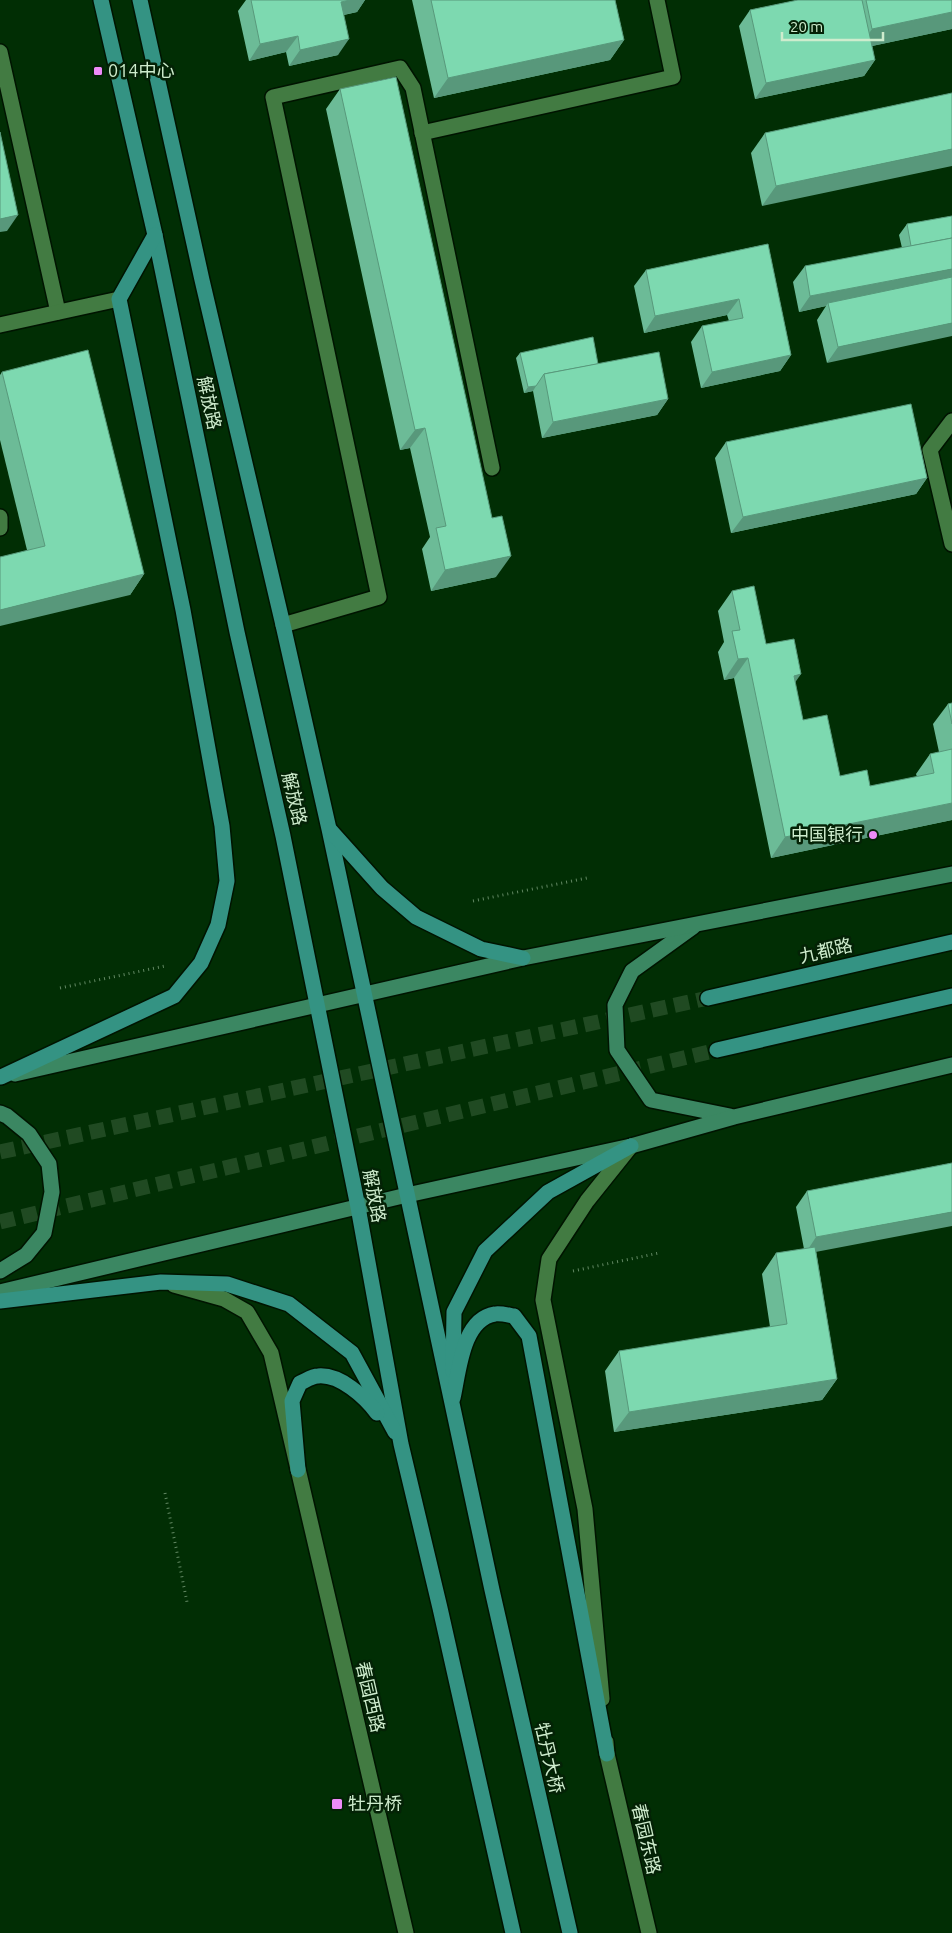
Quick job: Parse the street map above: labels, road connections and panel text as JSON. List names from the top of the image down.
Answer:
{
  "streets": {
    "main road": ["解放路", "九都路", "牡丹大桥"],
    "street": ["春园西路", "春园东路"]
  },
  "crossings": [
    ["解放路", "牡丹大桥"]
  ],
  "places": {
    "transit": ["014中心", "牡丹桥"],
    "other": ["中国银行"]
  },
  "scale_bar": "20 m"
}
